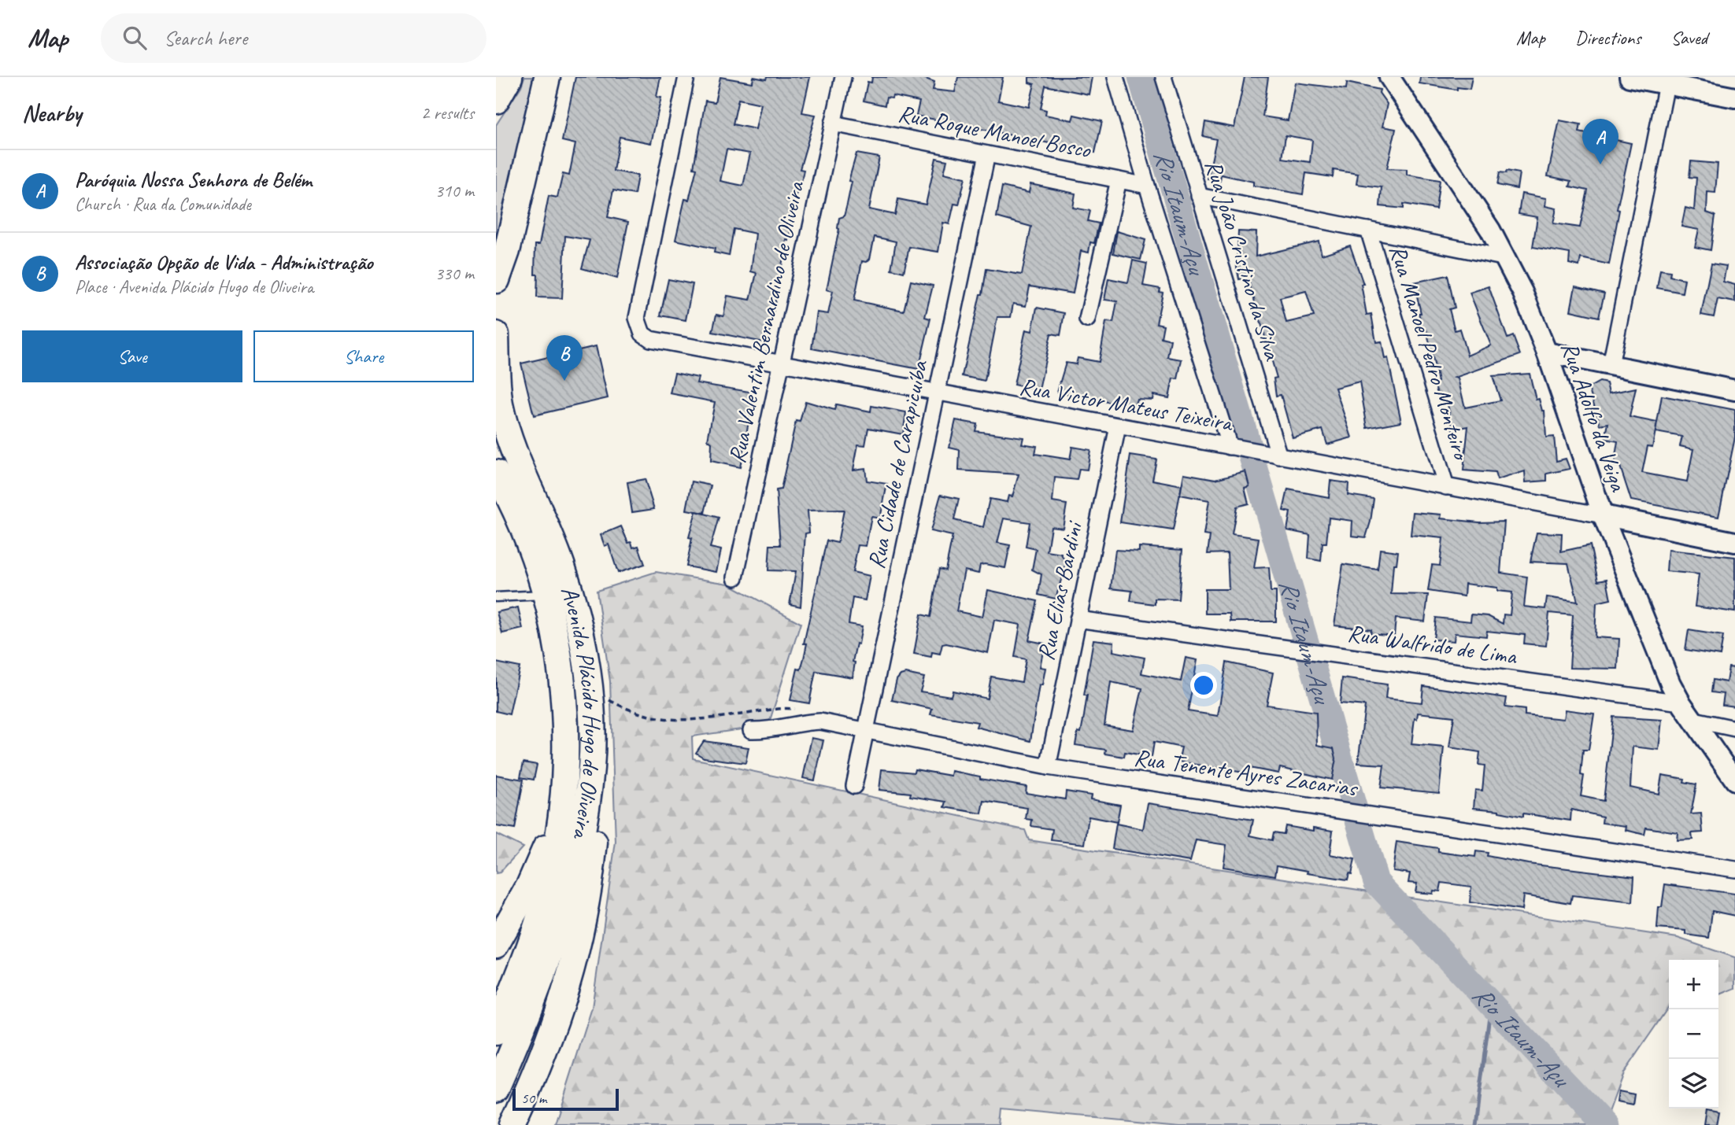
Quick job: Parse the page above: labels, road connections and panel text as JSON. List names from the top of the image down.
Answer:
{
  "streets": {
    "main road": ["Avenida Plácido Hugo de Oliveira"],
    "street": [
      "Rua Roque Manoel Bosco",
      "Rua João Cristino da Silva",
      "Rua Valentim Bernardino de Oliveira",
      "Rua Manoel Pedro Monteiro",
      "Rua Victor Mateus Teixeira",
      "Rua Adolfo da Veiga",
      "Rua Cidade de Carapicuíba",
      "Rua Elias Bardini",
      "Rua Walfrido de Lima",
      "Rua Tenente Ayres Zacarias"
    ]
  },
  "crossings": [
    ["Rua Roque Manoel Bosco", "Rua Valentim Bernardino de Oliveira"],
    ["Rua Roque Manoel Bosco", "Rua Cidade de Carapicuíba"],
    ["Rua João Cristino da Silva", "Rua Victor Mateus Teixeira"],
    ["Rua Valentim Bernardino de Oliveira", "Rua Victor Mateus Teixeira"],
    ["Rua Manoel Pedro Monteiro", "Rua Victor Mateus Teixeira"],
    ["Rua Victor Mateus Teixeira", "Rua Adolfo da Veiga"],
    ["Rua Victor Mateus Teixeira", "Rua Cidade de Carapicuíba"],
    ["Rua Victor Mateus Teixeira", "Rua Elias Bardini"],
    ["Rua Adolfo da Veiga", "Rua Walfrido de Lima"],
    ["Rua Cidade de Carapicuíba", "Rua Tenente Ayres Zacarias"],
    ["Rua Elias Bardini", "Rua Walfrido de Lima"],
    ["Rua Elias Bardini", "Rua Tenente Ayres Zacarias"]
  ],
  "water": ["Rio Itaum-Açu"],
  "scale_bar": "50 m",
  "page": {
    "header": "Map",
    "search": "Search here",
    "nav": ["Map", "Directions", "Saved"],
    "heading": ["Nearby", "2 results"],
    "pins": ["A", "B"],
    "list": [
      {
        "mark": "A",
        "name": "Paróquia Nossa Senhora de Belém",
        "note": "Church · Rua da Comunidade",
        "value": "310 m"
      },
      {
        "mark": "B",
        "name": "Associação Opção de Vida - Administração",
        "note": "Place · Avenida Plácido Hugo de Oliveira",
        "value": "330 m"
      }
    ],
    "buttons": ["Save", "Share"],
    "map_buttons": ["+", "−"],
    "scale": "50 m"
  }
}
